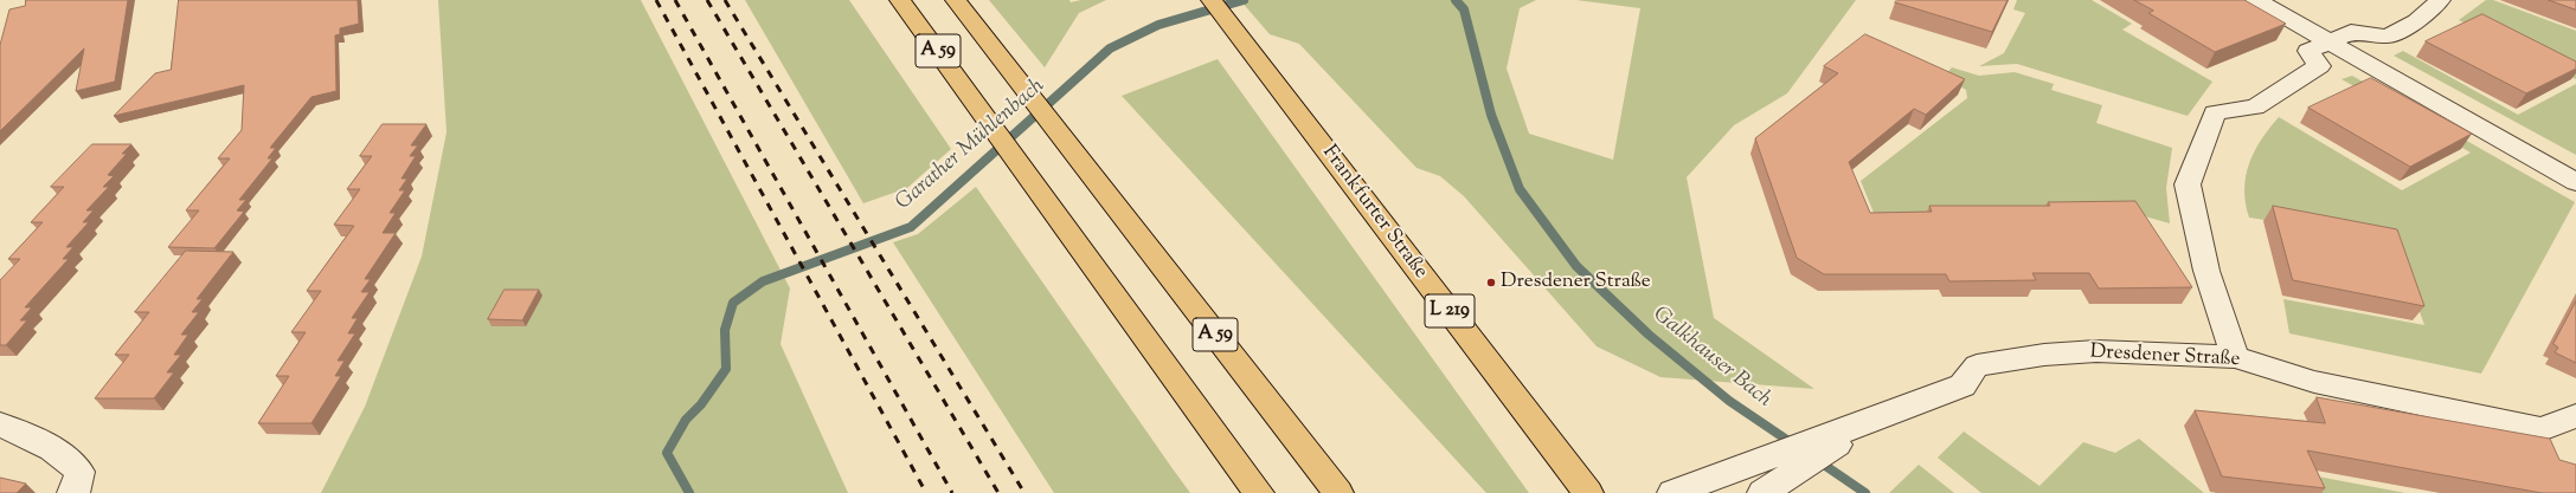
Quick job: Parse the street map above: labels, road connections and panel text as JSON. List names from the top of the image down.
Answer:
{
  "streets": {
    "main road": ["A 59", "Frankfurter Straße", "L 219"],
    "street": ["Dresdener Straße"]
  },
  "water": ["Garather Mühlenbach", "Galkhauser Bach"],
  "places": ["Dresdener Straße"]
}
